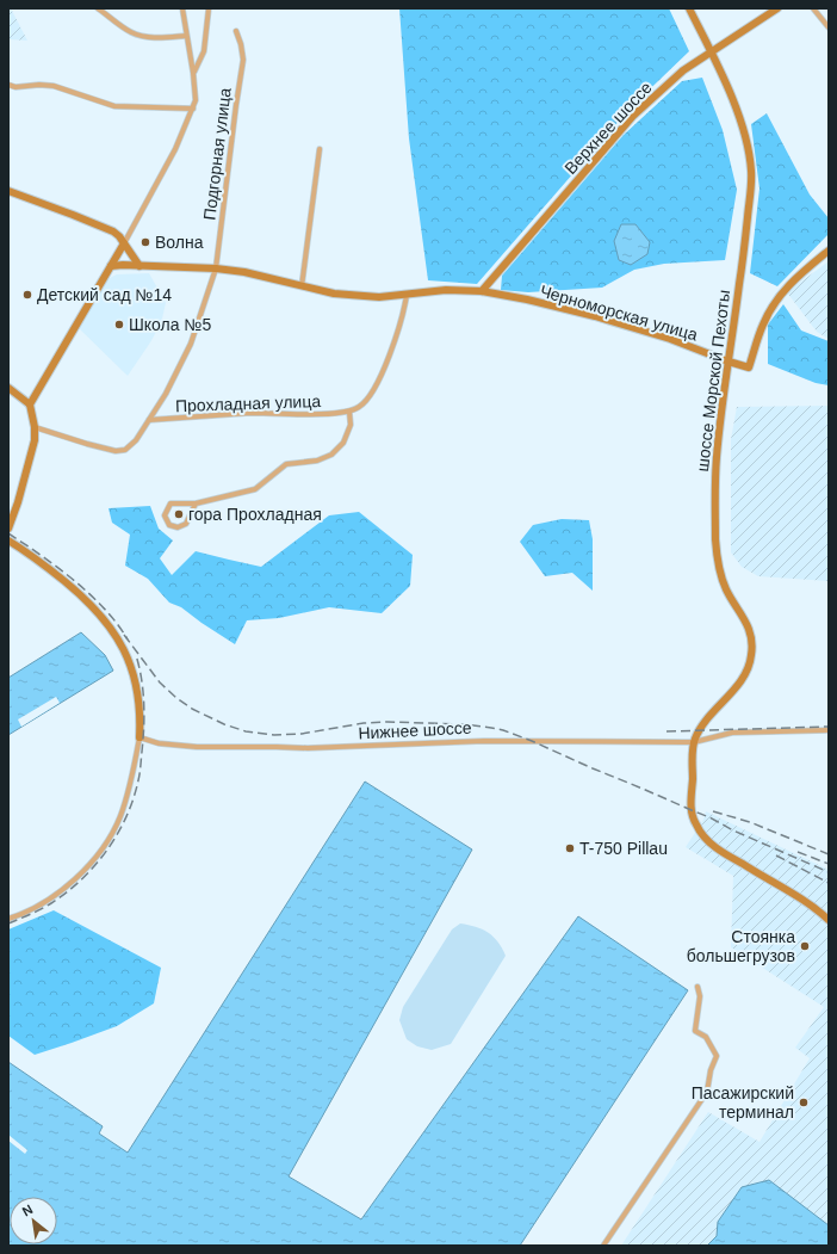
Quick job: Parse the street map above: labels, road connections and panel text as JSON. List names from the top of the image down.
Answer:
{
  "streets": {
    "street": [
      "Верхнее шоссе",
      "Подгорная улица",
      "Черноморская улица",
      "шоссе Морской Пехоты",
      "Прохладная улица",
      "Нижнее шоссе"
    ]
  },
  "crossings": [
    ["Верхнее шоссе", "Черноморская улица"],
    ["Верхнее шоссе", "шоссе Морской Пехоты"],
    ["Подгорная улица", "Черноморская улица"],
    ["Подгорная улица", "Прохладная улица"],
    ["Черноморская улица", "шоссе Морской Пехоты"],
    ["шоссе Морской Пехоты", "Нижнее шоссе"]
  ],
  "places": [
    "Волна",
    "Детский сад №14",
    "Школа №5",
    "гора Прохладная",
    "T-750 Pillau",
    "Стоянка большегрузов",
    "Пасажирский терминал"
  ],
  "north": "top left"
}
